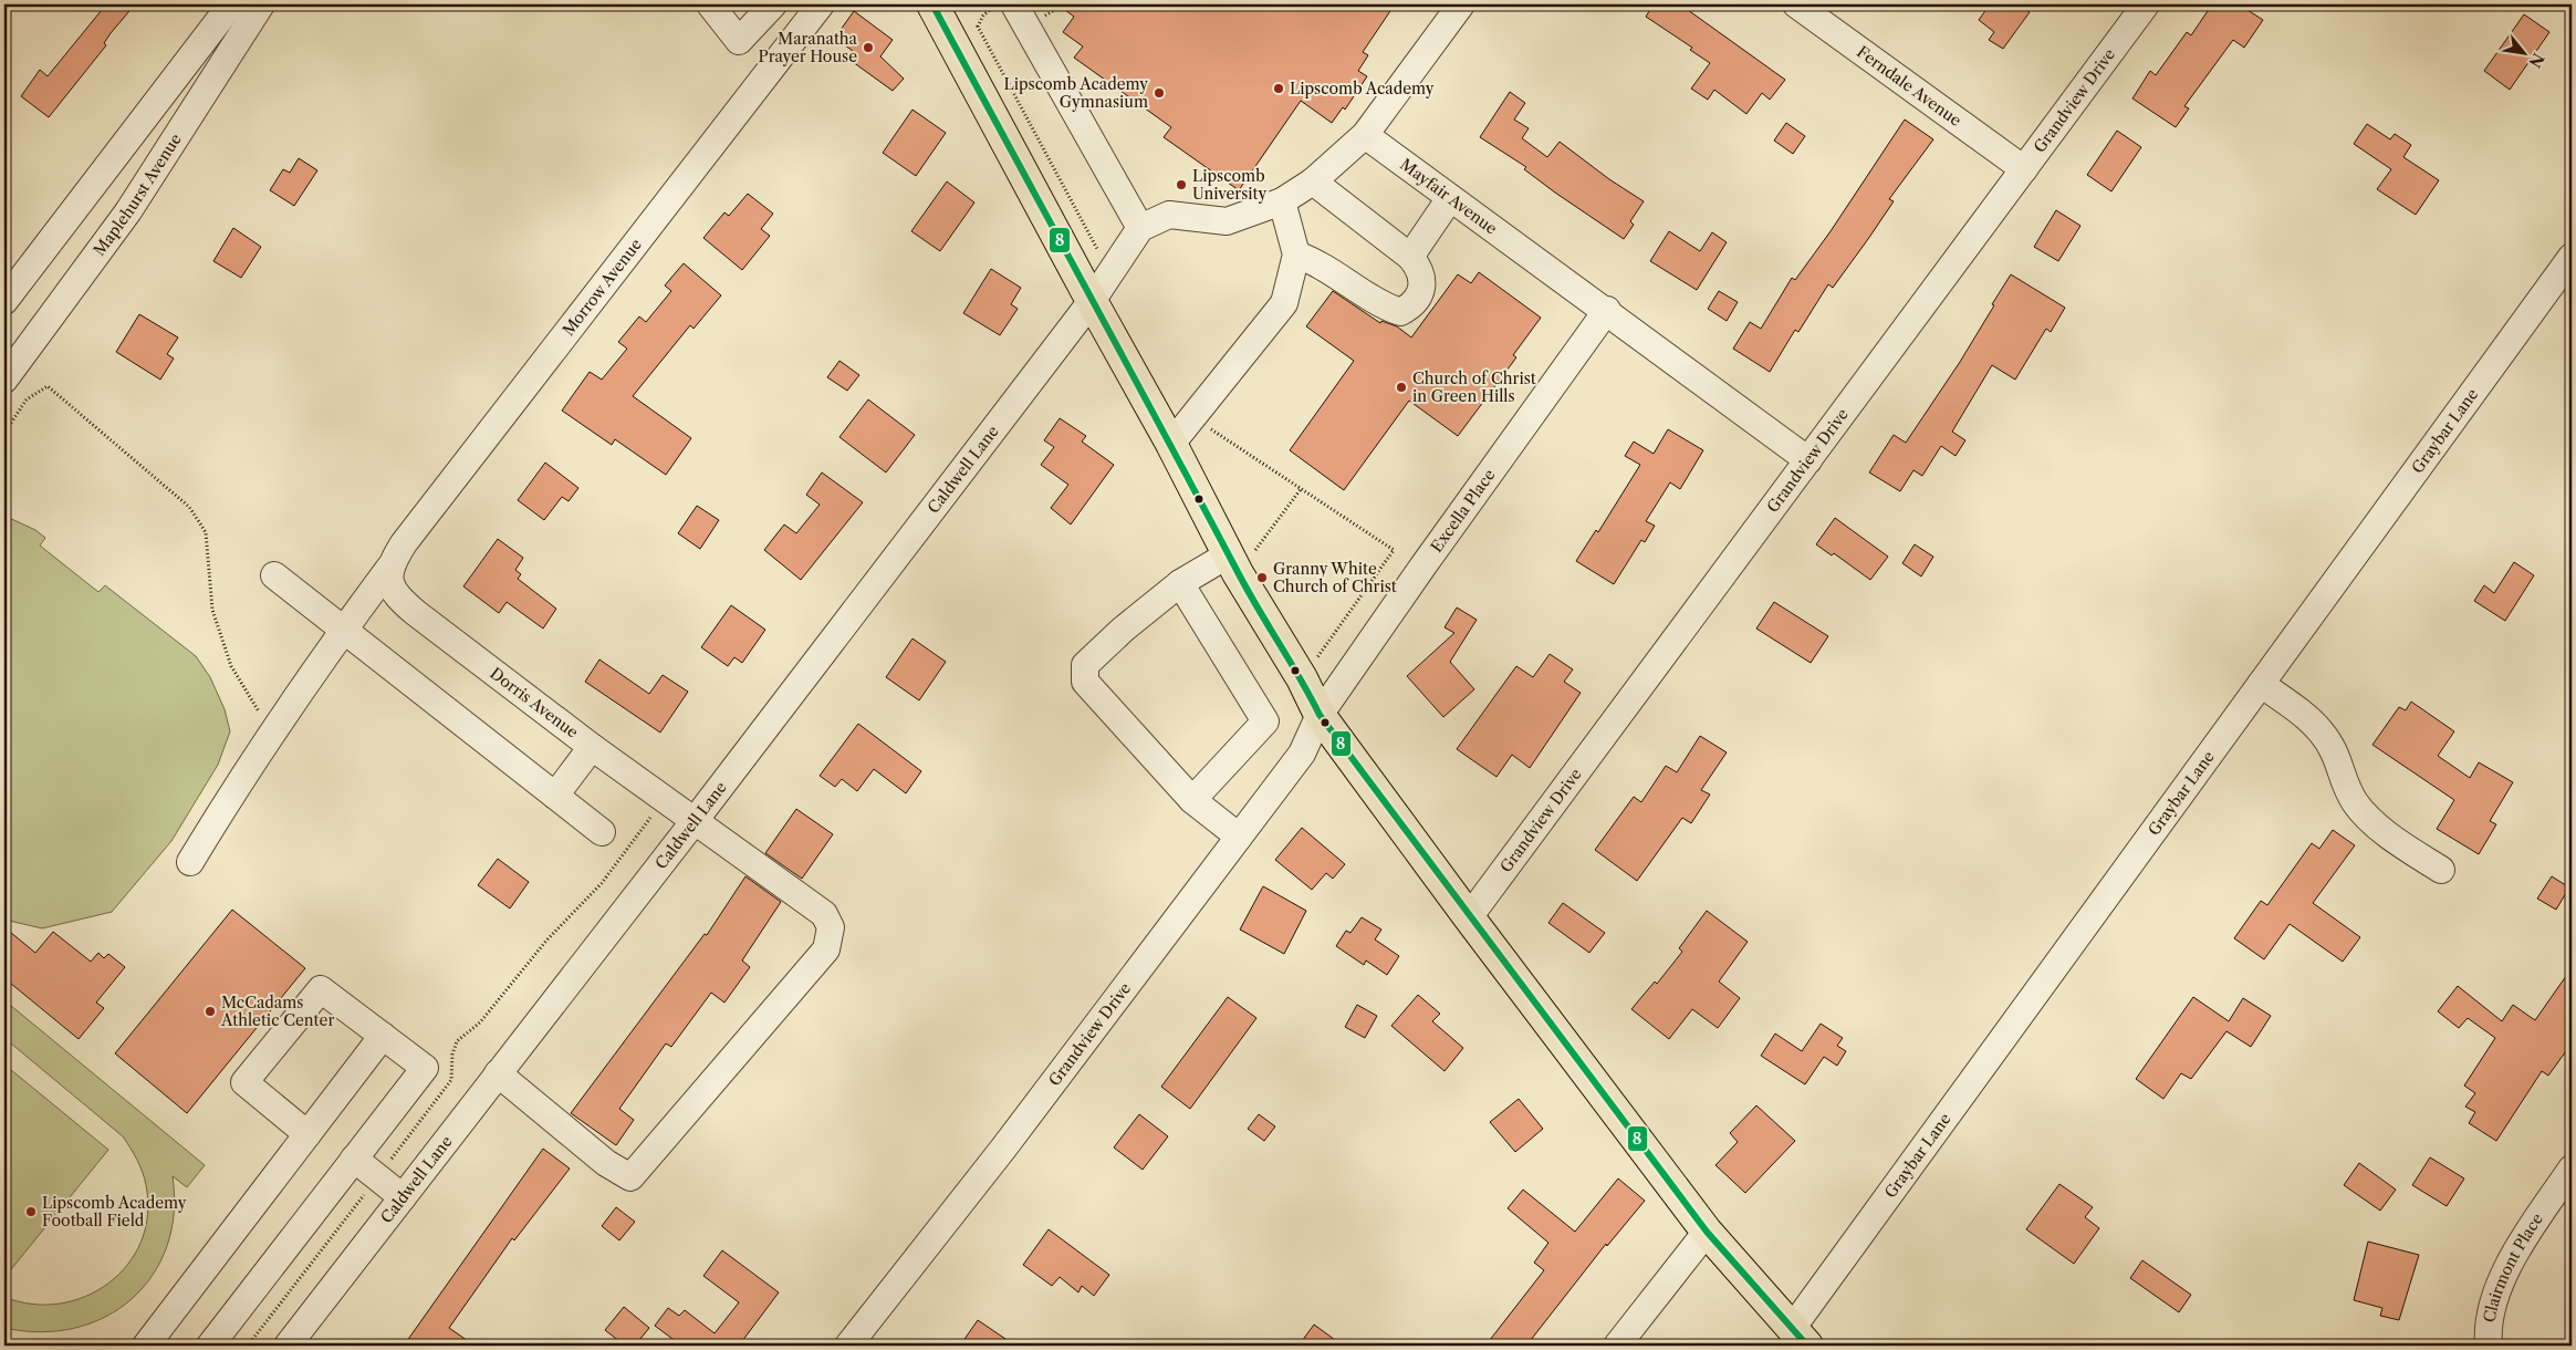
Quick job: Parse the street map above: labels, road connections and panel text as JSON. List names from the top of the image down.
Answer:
{
  "streets": {
    "street": [
      "Ferndale Avenue",
      "Grandview Drive",
      "Maplehurst Avenue",
      "Mayfair Avenue",
      "Morrow Avenue",
      "Graybar Lane",
      "Caldwell Lane",
      "Excella Place",
      "Dorris Avenue",
      "Clairmont Place"
    ]
  },
  "crossings": [
    ["Ferndale Avenue", "Grandview Drive"],
    ["Grandview Drive", "Mayfair Avenue"],
    ["Grandview Drive", "Excella Place"],
    ["Mayfair Avenue", "Excella Place"],
    ["Morrow Avenue", "Dorris Avenue"],
    ["Caldwell Lane", "Dorris Avenue"]
  ],
  "places": [
    "Maranatha Prayer House",
    "Lipscomb Academy",
    "Lipscomb Academy Gymnasium",
    "Lipscomb University",
    "Church of Christ in Green Hills",
    "Granny White Church of Christ",
    "McCadams Athletic Center",
    "Lipscomb Academy Football Field"
  ],
  "lines": ["transit line 8"],
  "north": "bottom right"
}
